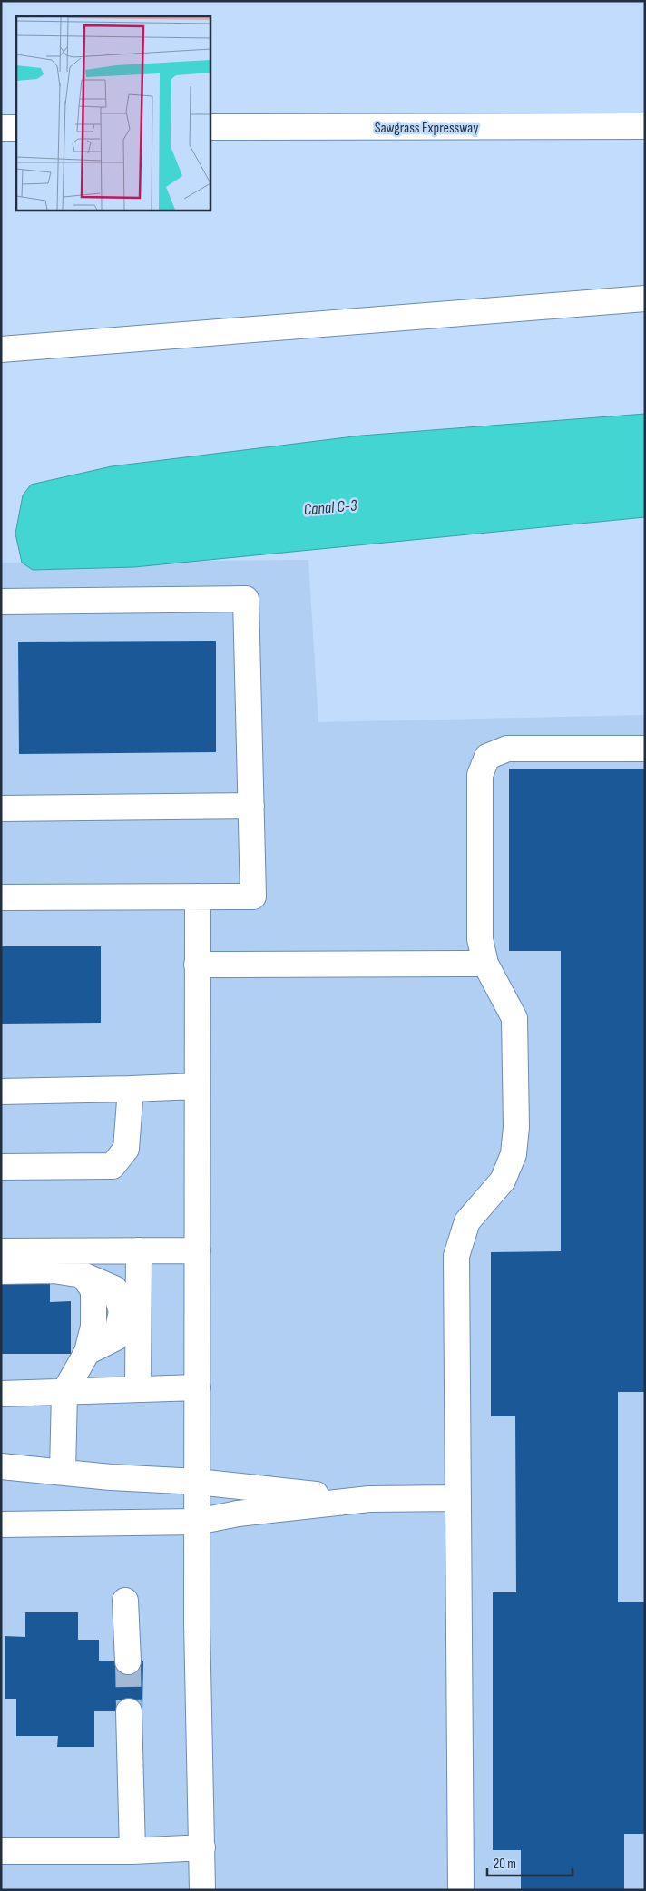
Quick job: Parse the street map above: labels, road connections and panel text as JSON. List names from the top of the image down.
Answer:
{
  "streets": {
    "main road": ["Sawgrass Expressway"]
  },
  "water": ["Canal C-3"],
  "scale_bar": "20 m"
}
